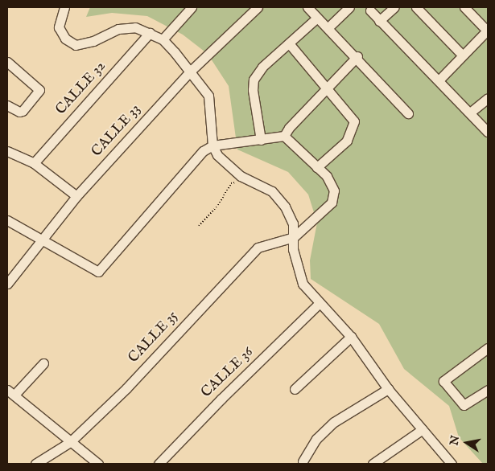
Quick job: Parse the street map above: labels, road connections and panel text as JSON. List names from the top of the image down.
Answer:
{
  "streets": {
    "street": [
      "CALLE 32",
      "CALLE 33",
      "CALLE 35",
      "CALLE 36"
    ]
  },
  "north": "left"
}
